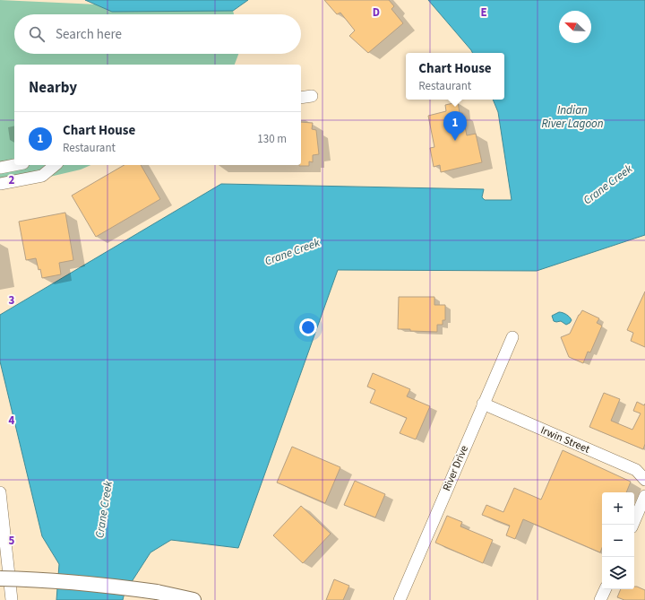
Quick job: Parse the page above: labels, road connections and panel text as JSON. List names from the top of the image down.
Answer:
{
  "streets": {
    "street": ["Irwin Street", "River Drive"]
  },
  "crossings": [
    ["Irwin Street", "River Drive"]
  ],
  "water": ["Indian River Lagoon", "Crane Creek"],
  "north": "top left",
  "page": {
    "search": "Search here",
    "popup": ["Chart House", "Restaurant"],
    "heading": "Nearby",
    "pins": "1",
    "list": [
      {
        "mark": "1",
        "name": "Chart House",
        "note": "Restaurant",
        "value": "130 m"
      }
    ],
    "map_buttons": ["+", "−"]
  },
  "grid": {
    "columns": ["D", "E"],
    "rows": [
      "2",
      "3",
      "4",
      "5"
    ]
  }
}
